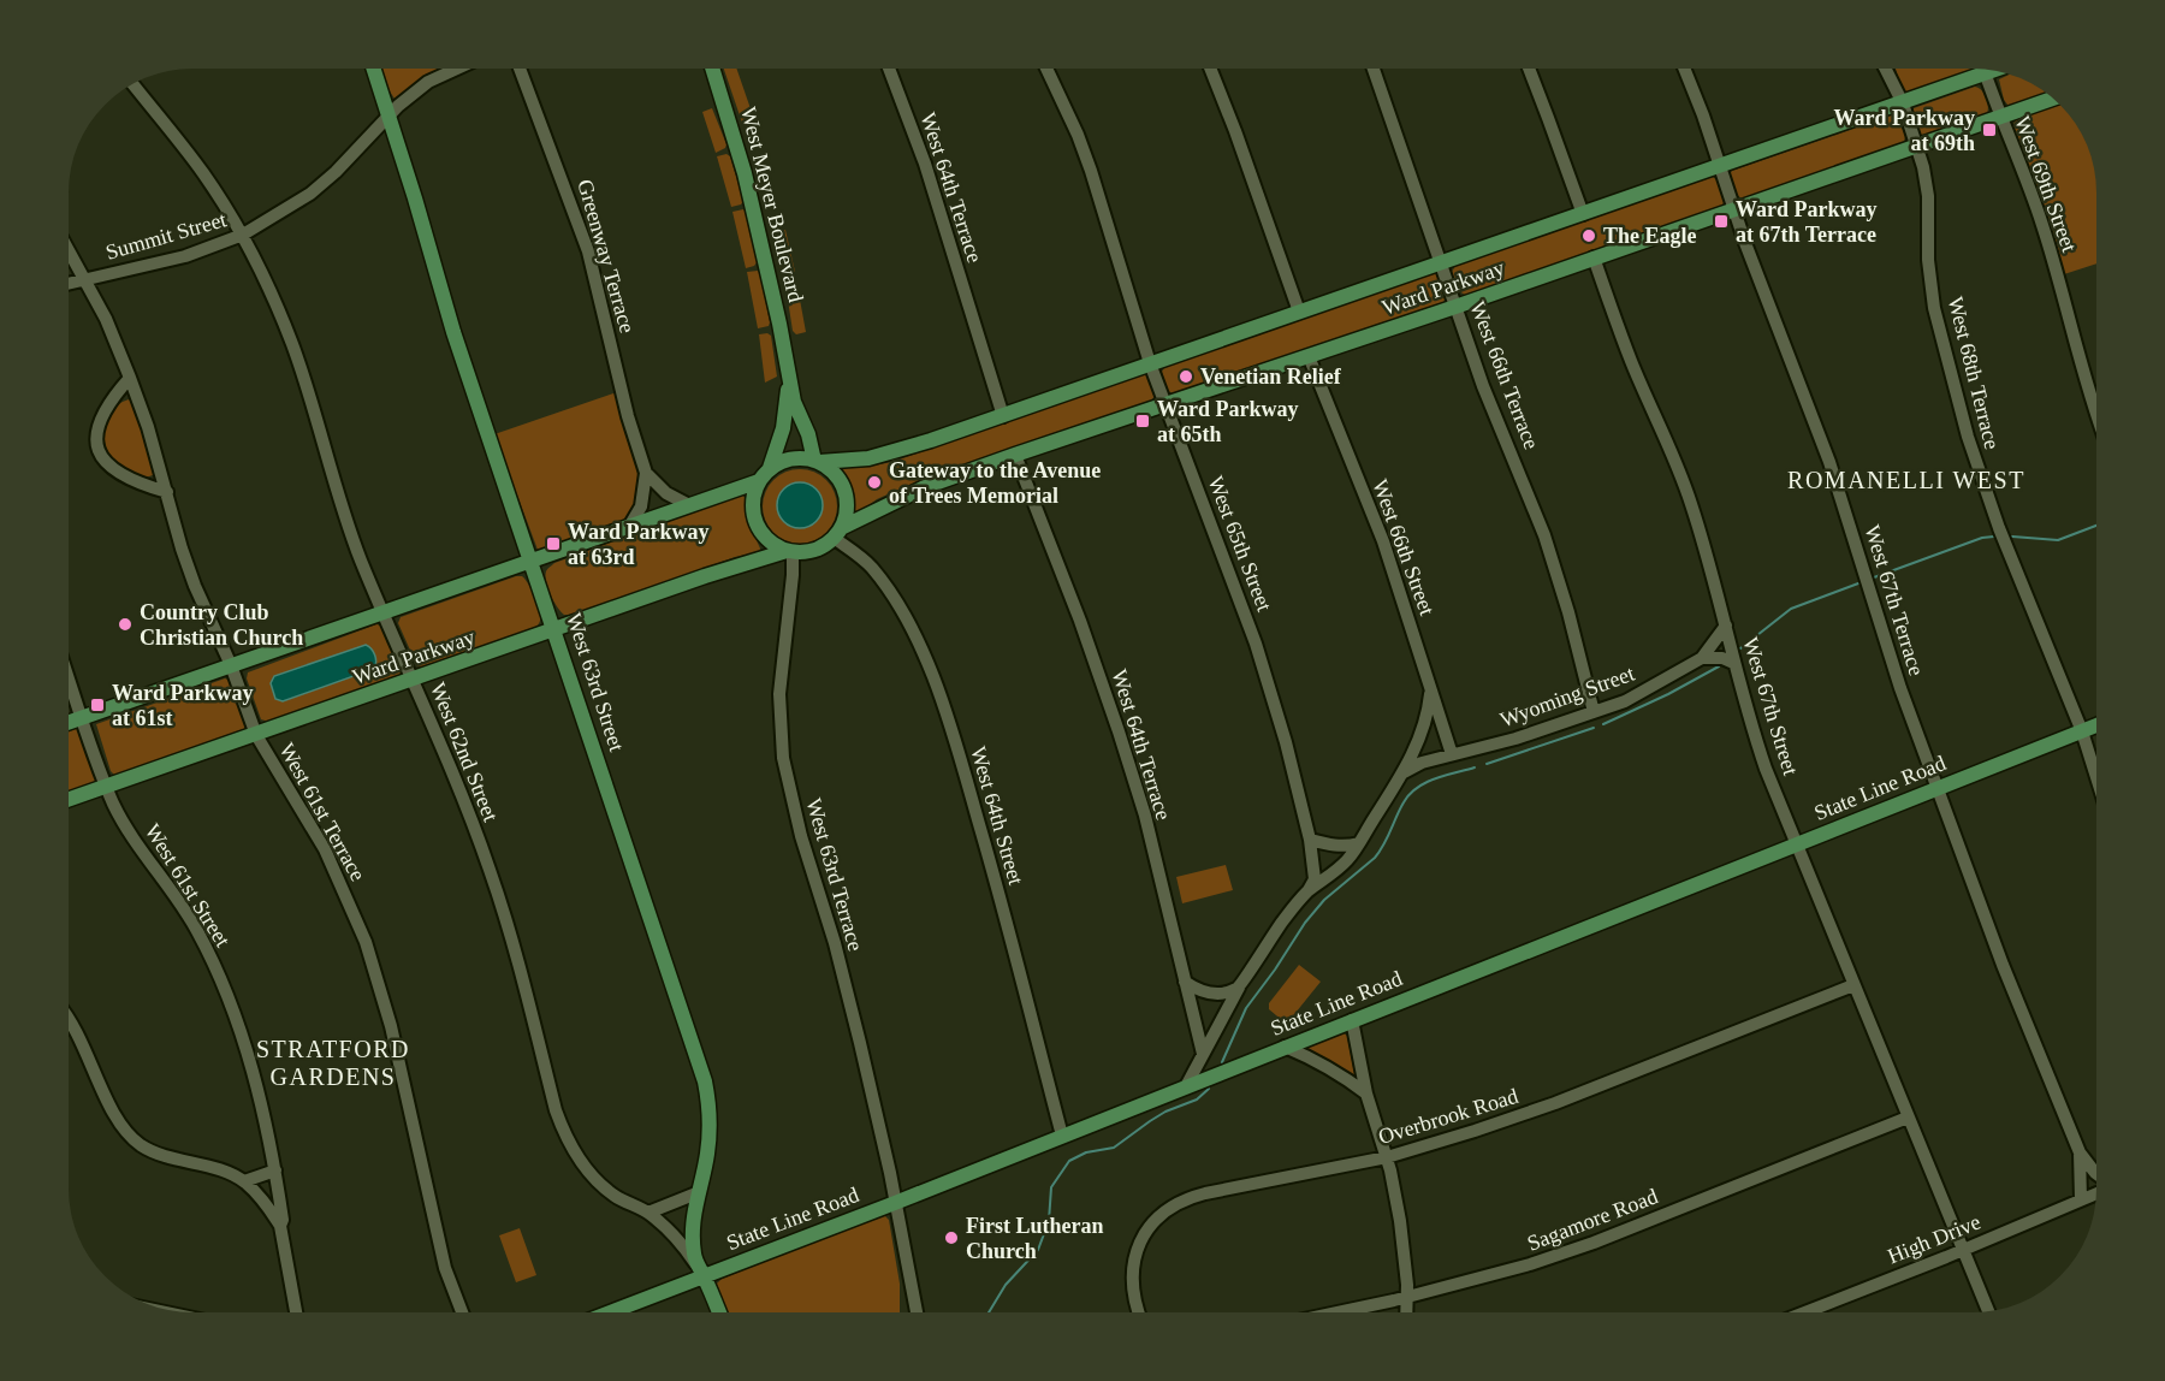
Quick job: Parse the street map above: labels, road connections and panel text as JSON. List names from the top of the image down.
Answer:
{
  "streets": {
    "main road": [
      "West Meyer Boulevard",
      "Ward Parkway",
      "West 63rd Street",
      "State Line Road"
    ],
    "street": [
      "West 69th Street",
      "West 64th Terrace",
      "Summit Street",
      "Greenway Terrace",
      "West 68th Terrace",
      "West 66th Terrace",
      "West 65th Street",
      "West 66th Street",
      "West 67th Terrace",
      "Wyoming Street",
      "West 67th Street",
      "West 62nd Street",
      "West 61st Terrace",
      "West 64th Street",
      "West 63rd Terrace",
      "West 61st Street",
      "Overbrook Road",
      "Sagamore Road",
      "High Drive"
    ]
  },
  "crossings": [
    ["West 69th Street", "Ward Parkway"],
    ["West 64th Terrace", "Ward Parkway"],
    ["Summit Street", "West 63rd Street"],
    ["Summit Street", "West 62nd Street"],
    ["Summit Street", "West 61st Terrace"],
    ["Ward Parkway", "West 68th Terrace"],
    ["Ward Parkway", "West 66th Terrace"],
    ["Ward Parkway", "West 65th Street"],
    ["Ward Parkway", "West 66th Street"],
    ["Ward Parkway", "West 67th Terrace"],
    ["Ward Parkway", "West 63rd Street"],
    ["Ward Parkway", "West 67th Street"],
    ["Ward Parkway", "West 62nd Street"],
    ["Ward Parkway", "West 61st Terrace"],
    ["Ward Parkway", "West 64th Street"],
    ["Ward Parkway", "West 63rd Terrace"],
    ["Ward Parkway", "West 61st Street"],
    ["West 68th Terrace", "State Line Road"],
    ["West 66th Terrace", "Wyoming Street"],
    ["West 66th Street", "Wyoming Street"],
    ["West 67th Terrace", "State Line Road"],
    ["West 67th Terrace", "High Drive"],
    ["West 63rd Street", "West 62nd Street"],
    ["West 63rd Street", "State Line Road"],
    ["Wyoming Street", "West 67th Street"],
    ["West 67th Street", "State Line Road"],
    ["West 67th Street", "Overbrook Road"],
    ["West 67th Street", "Sagamore Road"],
    ["West 67th Street", "High Drive"],
    ["West 62nd Street", "State Line Road"],
    ["State Line Road", "West 64th Street"],
    ["State Line Road", "West 63rd Terrace"],
    ["West 64th Street", "West 63rd Terrace"]
  ],
  "districts": ["ROMANELLI WEST", "STRATFORD GARDENS"],
  "places": {
    "transit": [
      "Ward Parkway at 69th",
      "Ward Parkway at 67th Terrace",
      "Ward Parkway at 65th",
      "Ward Parkway at 63rd",
      "Ward Parkway at 61st"
    ],
    "other": [
      "The Eagle",
      "Venetian Relief",
      "Gateway to the Avenue of Trees Memorial",
      "Country Club Christian Church",
      "First Lutheran Church"
    ]
  }
}
